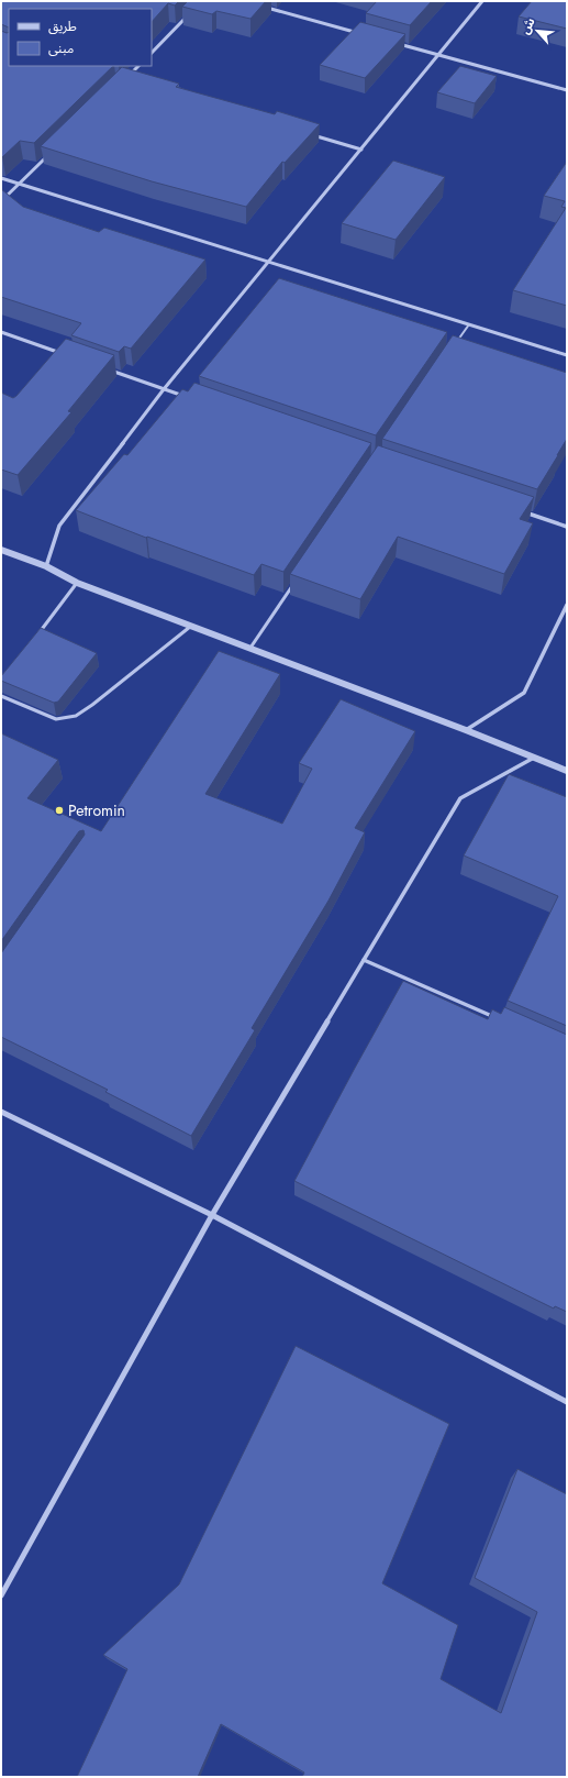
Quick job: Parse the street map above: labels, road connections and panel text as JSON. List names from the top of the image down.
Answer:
{
  "places": ["Petromin"],
  "legend": ["طريق", "مبنى"],
  "north": "top left"
}
